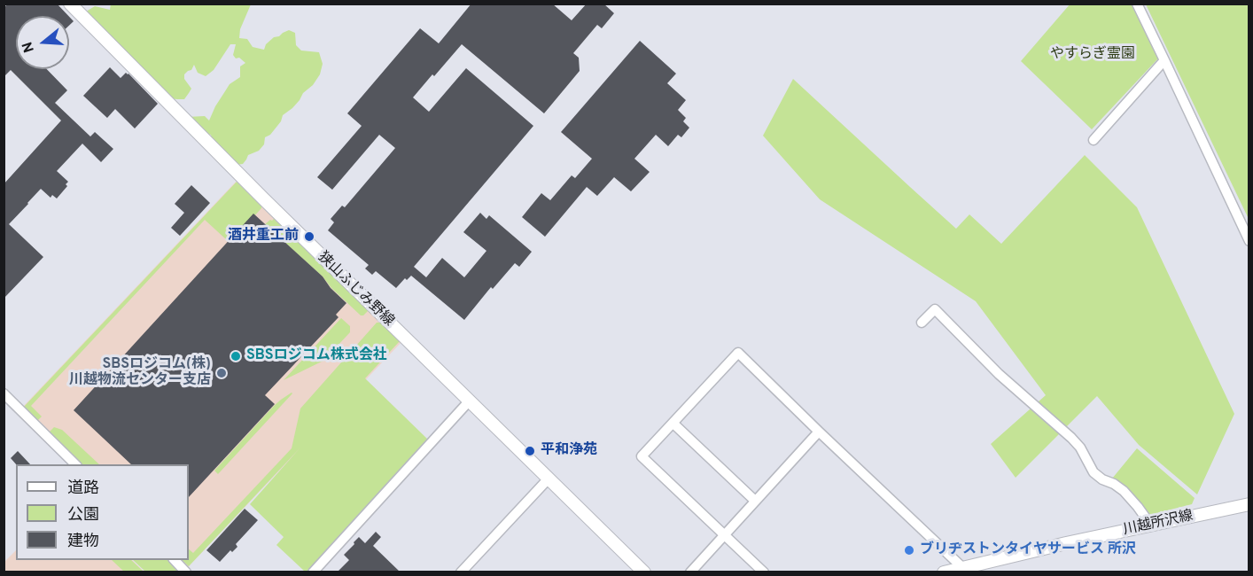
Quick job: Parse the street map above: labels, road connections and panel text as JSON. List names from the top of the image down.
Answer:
{
  "streets": {
    "main road": ["狭山ふじみ野線", "川越所沢線"]
  },
  "parks": ["やすらぎ霊園"],
  "places": [
    "酒井重工前",
    "SBSロジコム株式会社",
    "SBSロジコム(株) 川越物流センター支店",
    "平和浄苑",
    "ブリヂストンタイヤサービス 所沢"
  ],
  "legend": ["道路", "公園", "建物"],
  "north": "left"
}
